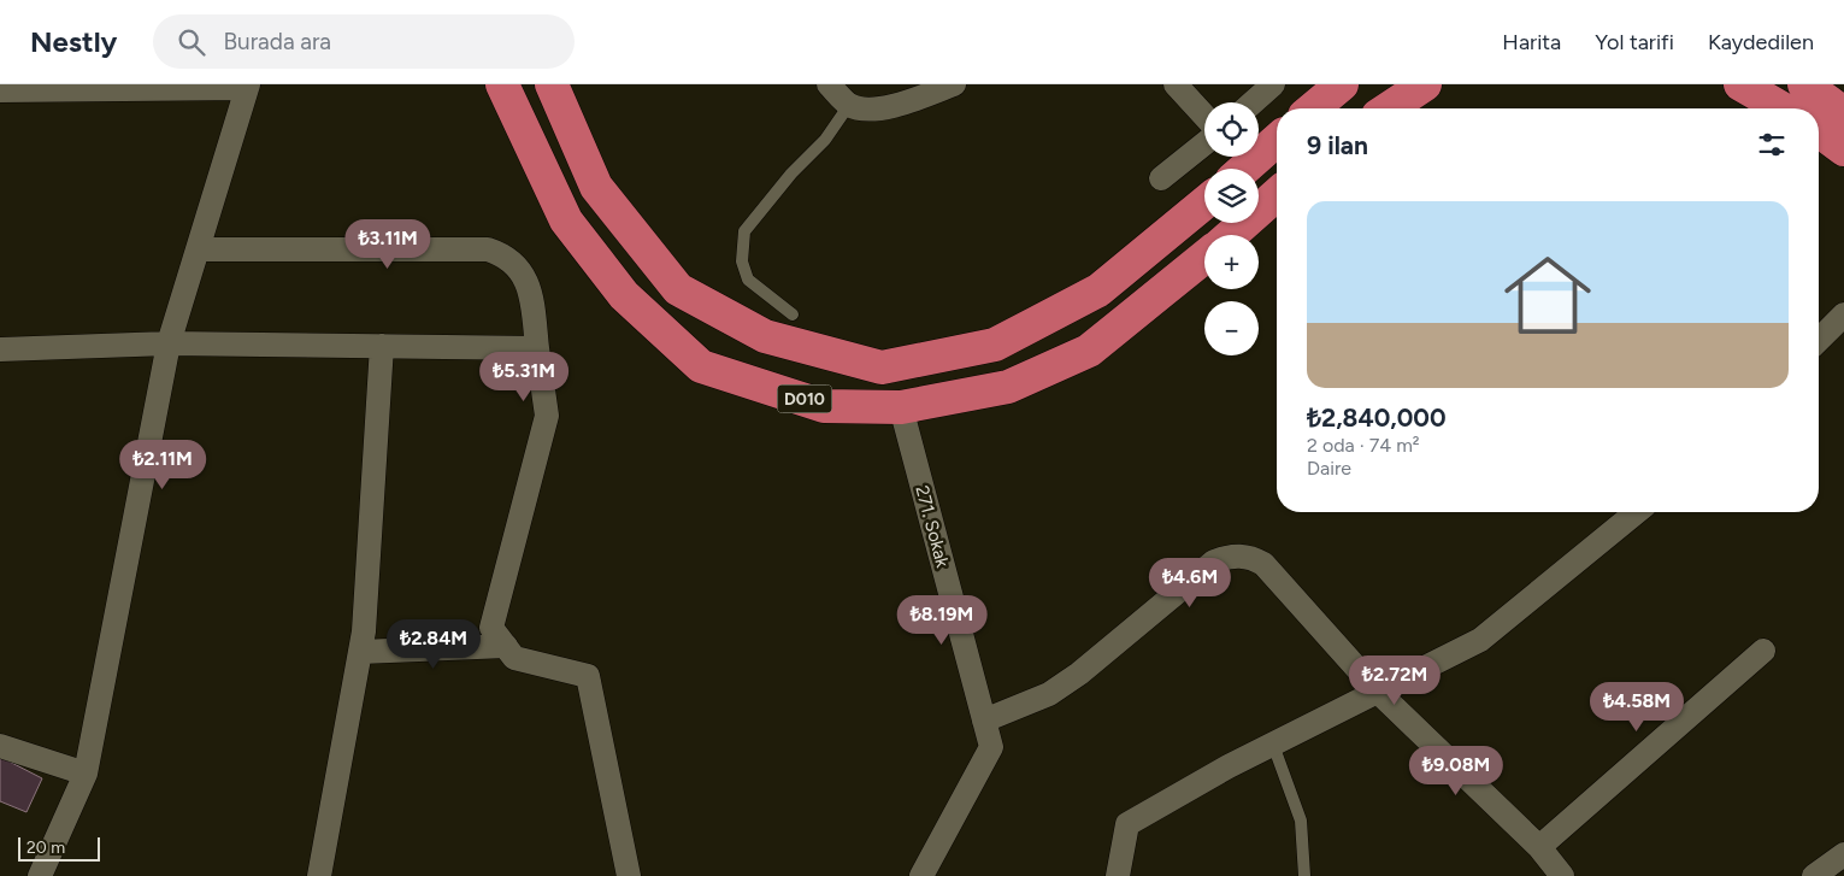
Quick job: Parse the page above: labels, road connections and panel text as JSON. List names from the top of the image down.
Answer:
{
  "streets": {
    "highway": ["D010"],
    "street": ["271. Sokak"]
  },
  "crossings": [
    ["D010", "271. Sokak"]
  ],
  "scale_bar": "20 m",
  "page": {
    "header": "Nestly",
    "search": "Burada ara",
    "nav": ["Harita", "Yol tarifi", "Kaydedilen"],
    "map_buttons": ["+", "−"],
    "heading": "9 ilan",
    "list": [
      {
        "name": "₺2,840,000",
        "note": "2 oda · 74 m² · Daire"
      }
    ],
    "price": [
      "₺3.11M",
      "₺5.31M",
      "₺2.11M",
      "₺4.6M",
      "₺8.19M",
      "₺2.84M",
      "₺2.72M",
      "₺4.58M",
      "₺9.08M"
    ],
    "scale": "20 m"
  }
}
